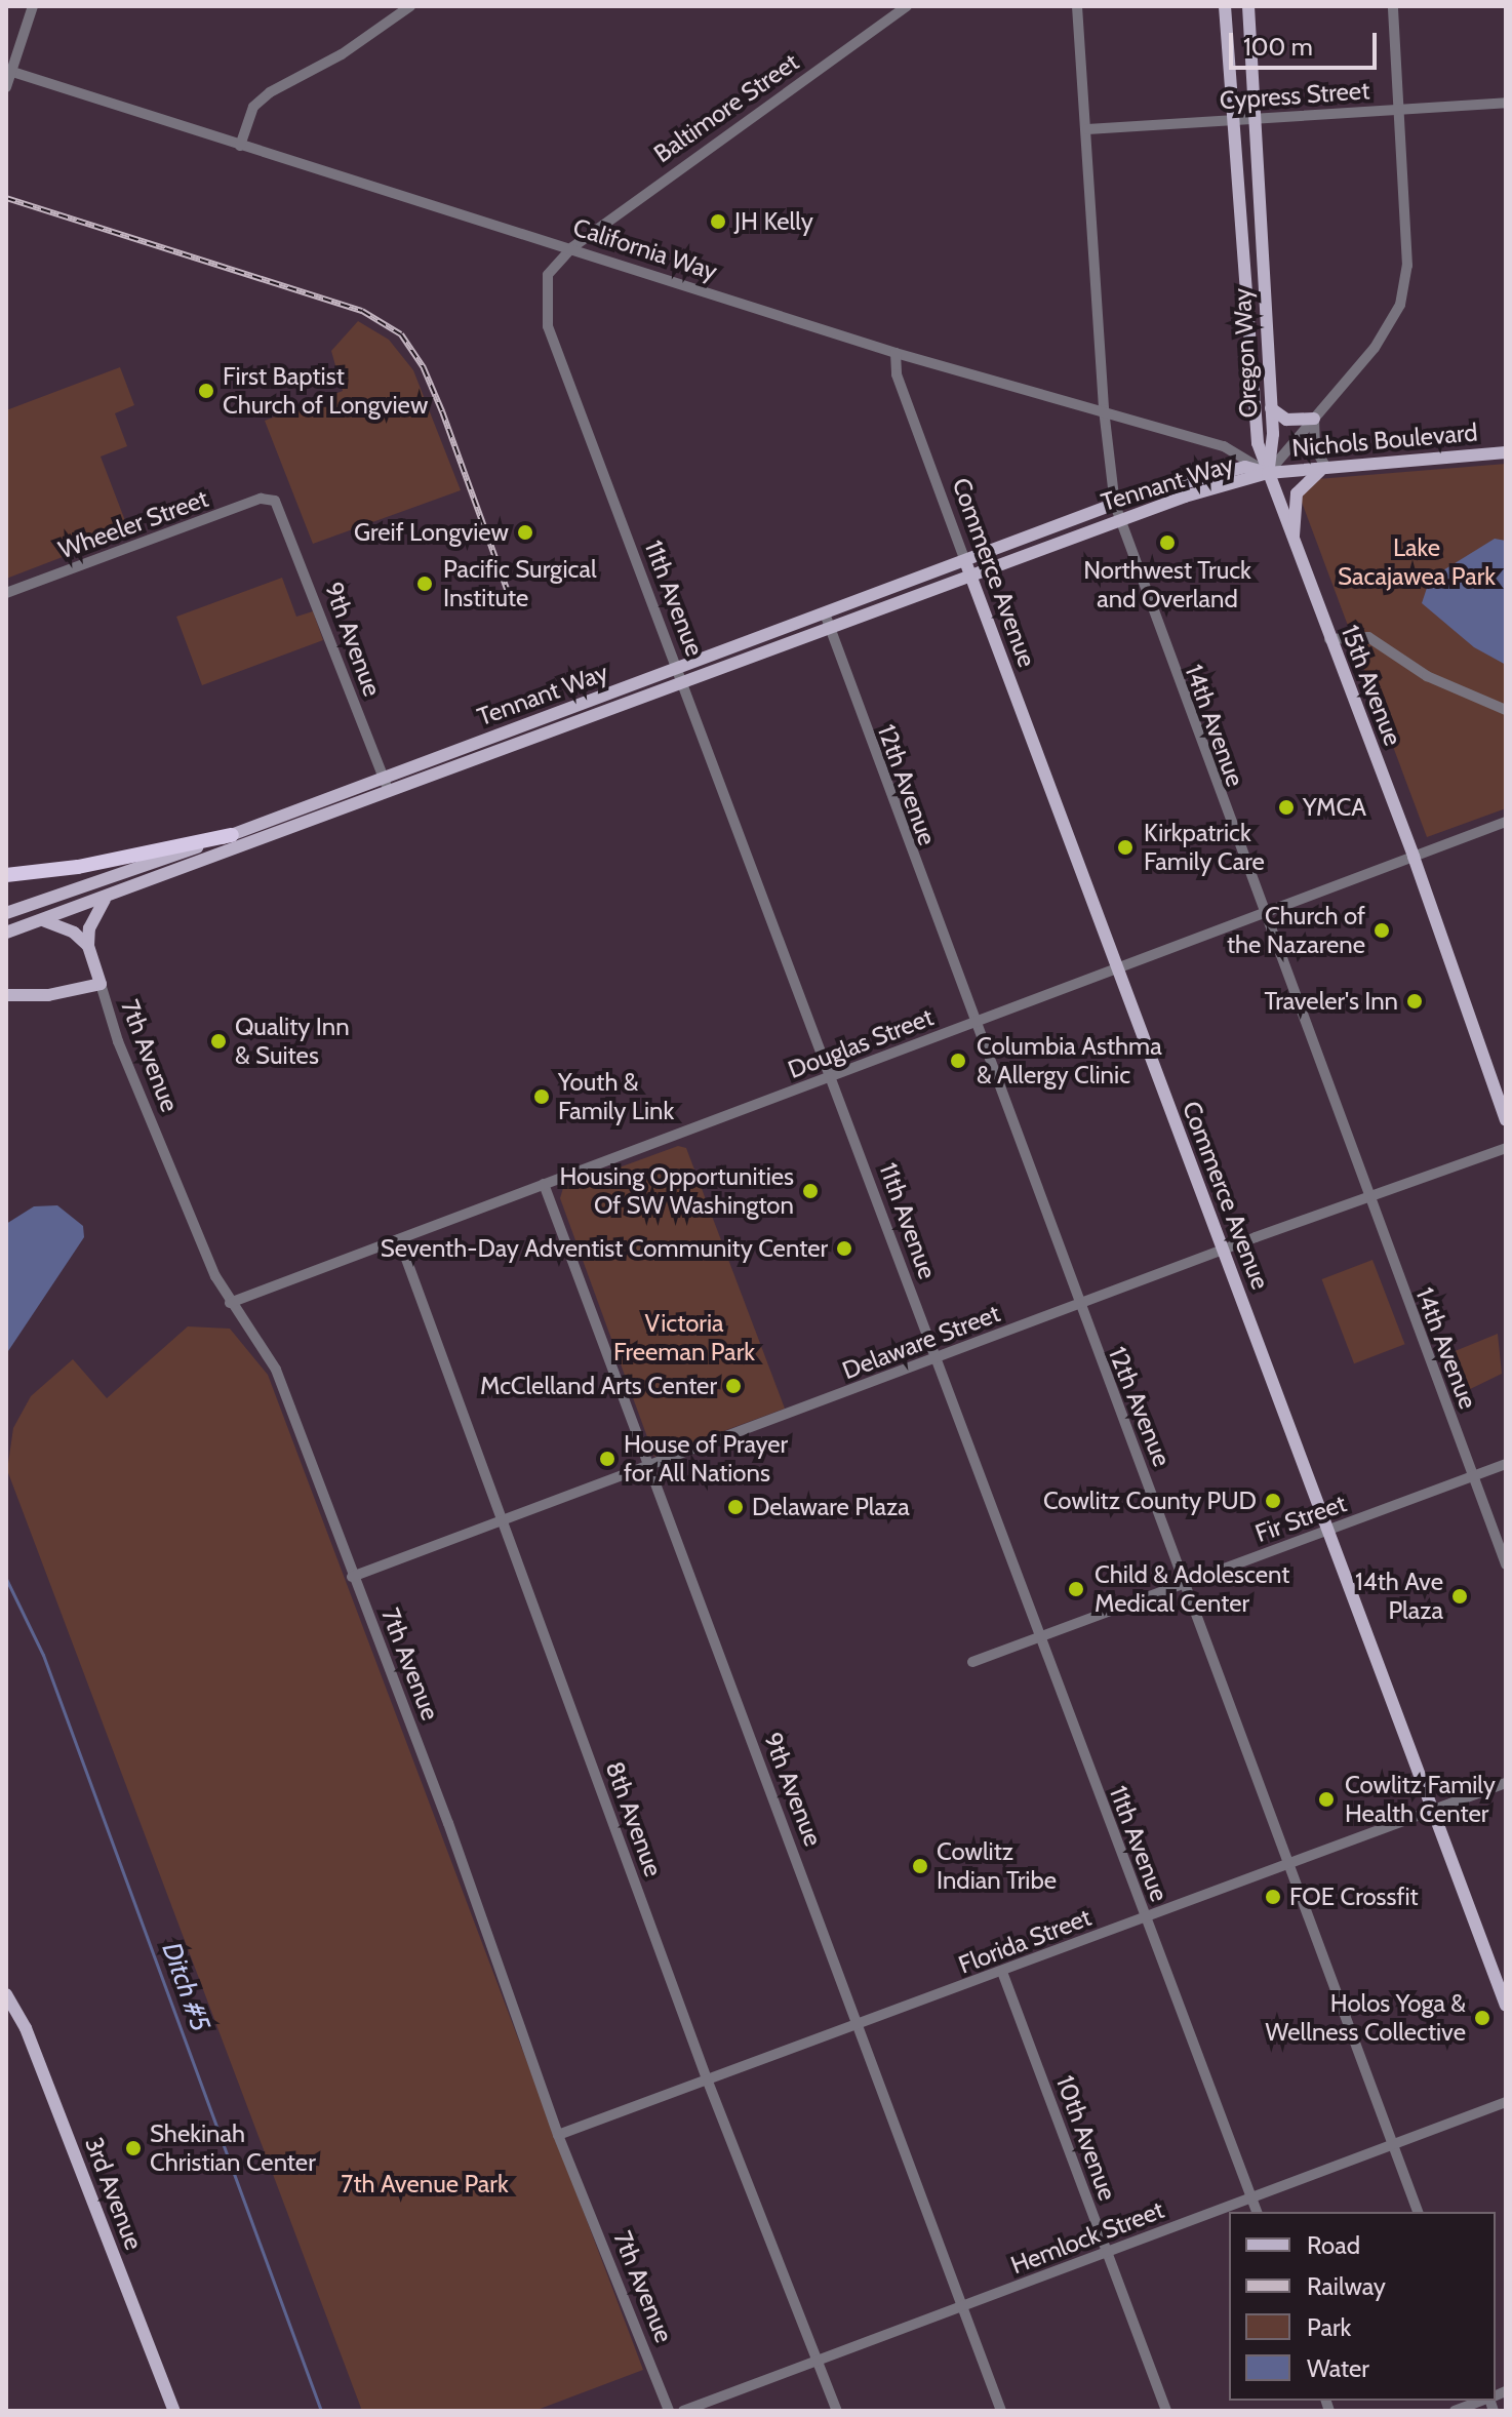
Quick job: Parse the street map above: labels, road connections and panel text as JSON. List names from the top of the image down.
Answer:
{
  "streets": {
    "main road": [
      "Oregon Way",
      "Nichols Boulevard",
      "Tennant Way",
      "Commerce Avenue",
      "15th Avenue",
      "7th Avenue",
      "3rd Avenue"
    ],
    "street": [
      "Cypress Street",
      "Baltimore Street",
      "California Way",
      "Wheeler Street",
      "11th Avenue",
      "9th Avenue",
      "14th Avenue",
      "12th Avenue",
      "Douglas Street",
      "Delaware Street",
      "Fir Street",
      "8th Avenue",
      "Florida Street",
      "10th Avenue",
      "Hemlock Street"
    ]
  },
  "crossings": [
    ["Cypress Street", "Oregon Way"],
    ["Cypress Street", "14th Avenue"],
    ["Baltimore Street", "California Way"],
    ["Baltimore Street", "11th Avenue"],
    ["California Way", "Oregon Way"],
    ["California Way", "Nichols Boulevard"],
    ["California Way", "Tennant Way"],
    ["California Way", "Commerce Avenue"],
    ["California Way", "11th Avenue"],
    ["California Way", "15th Avenue"],
    ["California Way", "14th Avenue"],
    ["Oregon Way", "Nichols Boulevard"],
    ["Oregon Way", "Tennant Way"],
    ["Oregon Way", "15th Avenue"],
    ["Nichols Boulevard", "Tennant Way"],
    ["Nichols Boulevard", "15th Avenue"],
    ["Tennant Way", "Commerce Avenue"],
    ["Tennant Way", "11th Avenue"],
    ["Tennant Way", "9th Avenue"],
    ["Tennant Way", "15th Avenue"],
    ["Tennant Way", "14th Avenue"],
    ["Tennant Way", "12th Avenue"],
    ["Wheeler Street", "9th Avenue"],
    ["Commerce Avenue", "Douglas Street"],
    ["Commerce Avenue", "Delaware Street"],
    ["Commerce Avenue", "Fir Street"],
    ["Commerce Avenue", "Florida Street"],
    ["11th Avenue", "Douglas Street"],
    ["11th Avenue", "Delaware Street"],
    ["11th Avenue", "Fir Street"],
    ["11th Avenue", "Florida Street"],
    ["11th Avenue", "Hemlock Street"],
    ["9th Avenue", "Douglas Street"],
    ["9th Avenue", "Delaware Street"],
    ["9th Avenue", "Florida Street"],
    ["9th Avenue", "Hemlock Street"],
    ["15th Avenue", "Douglas Street"],
    ["14th Avenue", "Douglas Street"],
    ["14th Avenue", "Delaware Street"],
    ["14th Avenue", "Fir Street"],
    ["12th Avenue", "Douglas Street"],
    ["12th Avenue", "Delaware Street"],
    ["12th Avenue", "Fir Street"],
    ["12th Avenue", "Florida Street"],
    ["12th Avenue", "Hemlock Street"],
    ["Douglas Street", "7th Avenue"],
    ["Douglas Street", "8th Avenue"],
    ["7th Avenue", "Delaware Street"],
    ["7th Avenue", "Florida Street"],
    ["Delaware Street", "8th Avenue"],
    ["8th Avenue", "Florida Street"],
    ["8th Avenue", "Hemlock Street"],
    ["Florida Street", "10th Avenue"],
    ["10th Avenue", "Hemlock Street"]
  ],
  "water": ["Ditch #5"],
  "parks": ["Lake Sacajawea Park", "Victoria Freeman Park", "7th Avenue Park"],
  "places": [
    "JH Kelly",
    "First Baptist Church of Longview",
    "Greif Longview",
    "Northwest Truck and Overland",
    "Pacific Surgical Institute",
    "YMCA",
    "Kirkpatrick Family Care",
    "Church of the Nazarene",
    "Traveler's Inn",
    "Quality Inn & Suites",
    "Columbia Asthma & Allergy Clinic",
    "Youth & Family Link",
    "Housing Opportunities Of SW Washington",
    "Seventh-Day Adventist Community Center",
    "McClelland Arts Center",
    "House of Prayer for All Nations",
    "Cowlitz County PUD",
    "Delaware Plaza",
    "Child & Adolescent Medical Center",
    "14th Ave Plaza",
    "Cowlitz Family Health Center",
    "Cowlitz Indian Tribe",
    "FOE Crossfit",
    "Holos Yoga & Wellness Collective",
    "Shekinah Christian Center"
  ],
  "legend": [
    "Road",
    "Railway",
    "Park",
    "Water"
  ],
  "scale_bar": "100 m"
}
